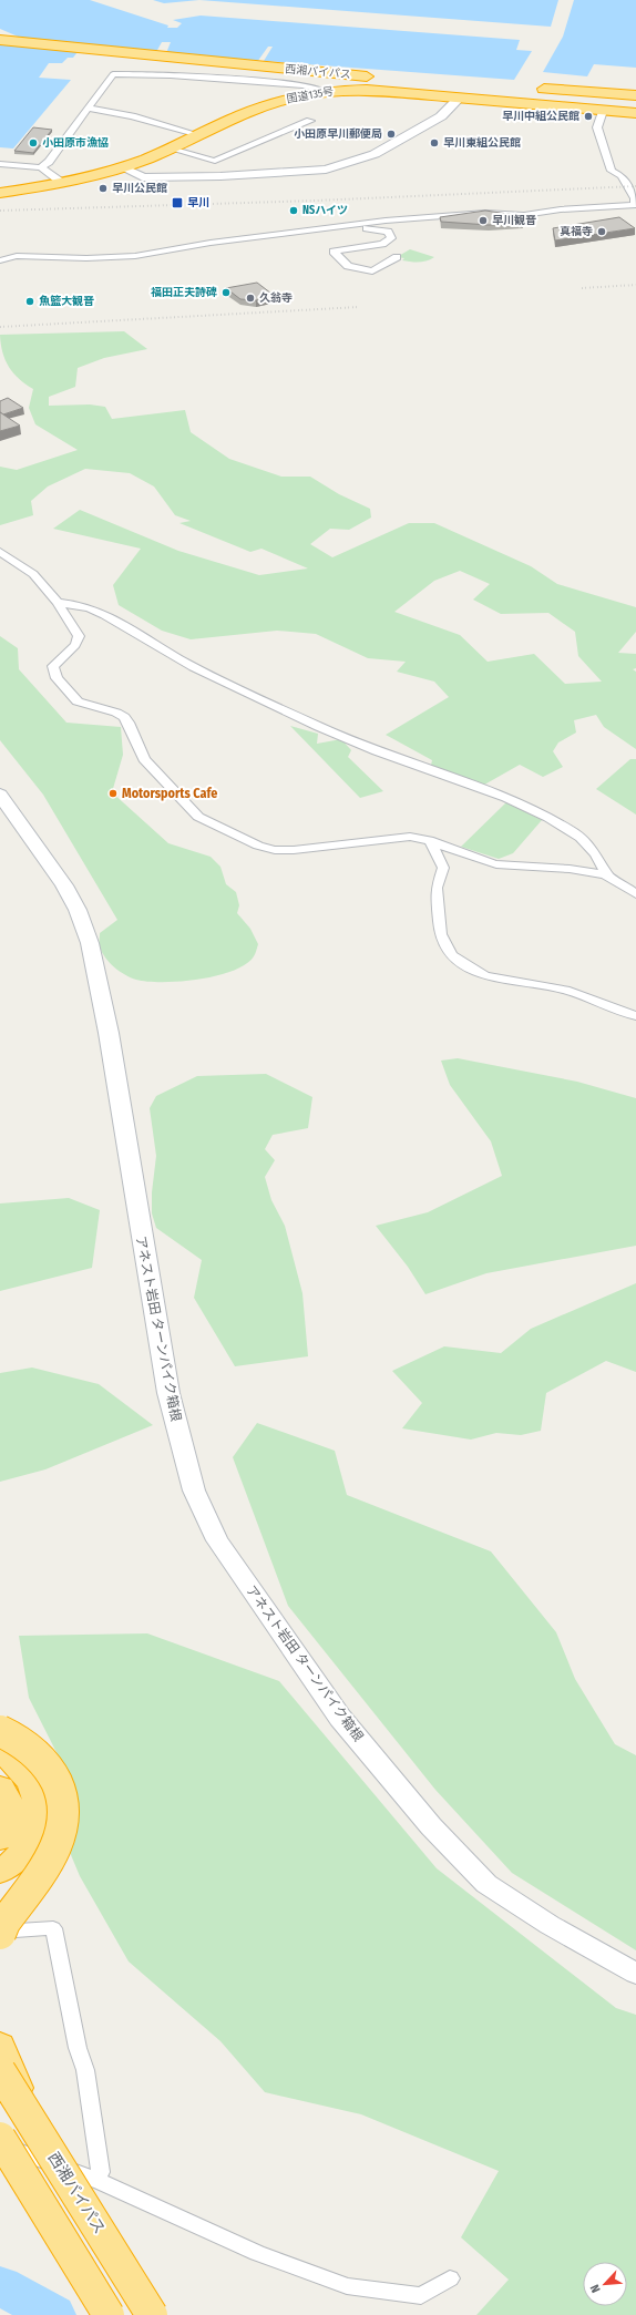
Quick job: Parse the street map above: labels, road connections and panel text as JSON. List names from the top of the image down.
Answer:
{
  "streets": {
    "highway": ["西湘バイパス", "国道135号"],
    "street": ["アネスト岩田 ターンパイク箱根"]
  },
  "places": {
    "other": [
      "早川中組公民館",
      "小田原早川郵便局",
      "小田原市漁協",
      "早川東組公民館",
      "早川公民館",
      "NSハイツ",
      "早川観音",
      "真福寺",
      "福田正夫詩碑",
      "久翁寺",
      "魚籃大観音",
      "Motorsports Cafe"
    ],
    "transit": ["早川"]
  },
  "north": "bottom left"
}
